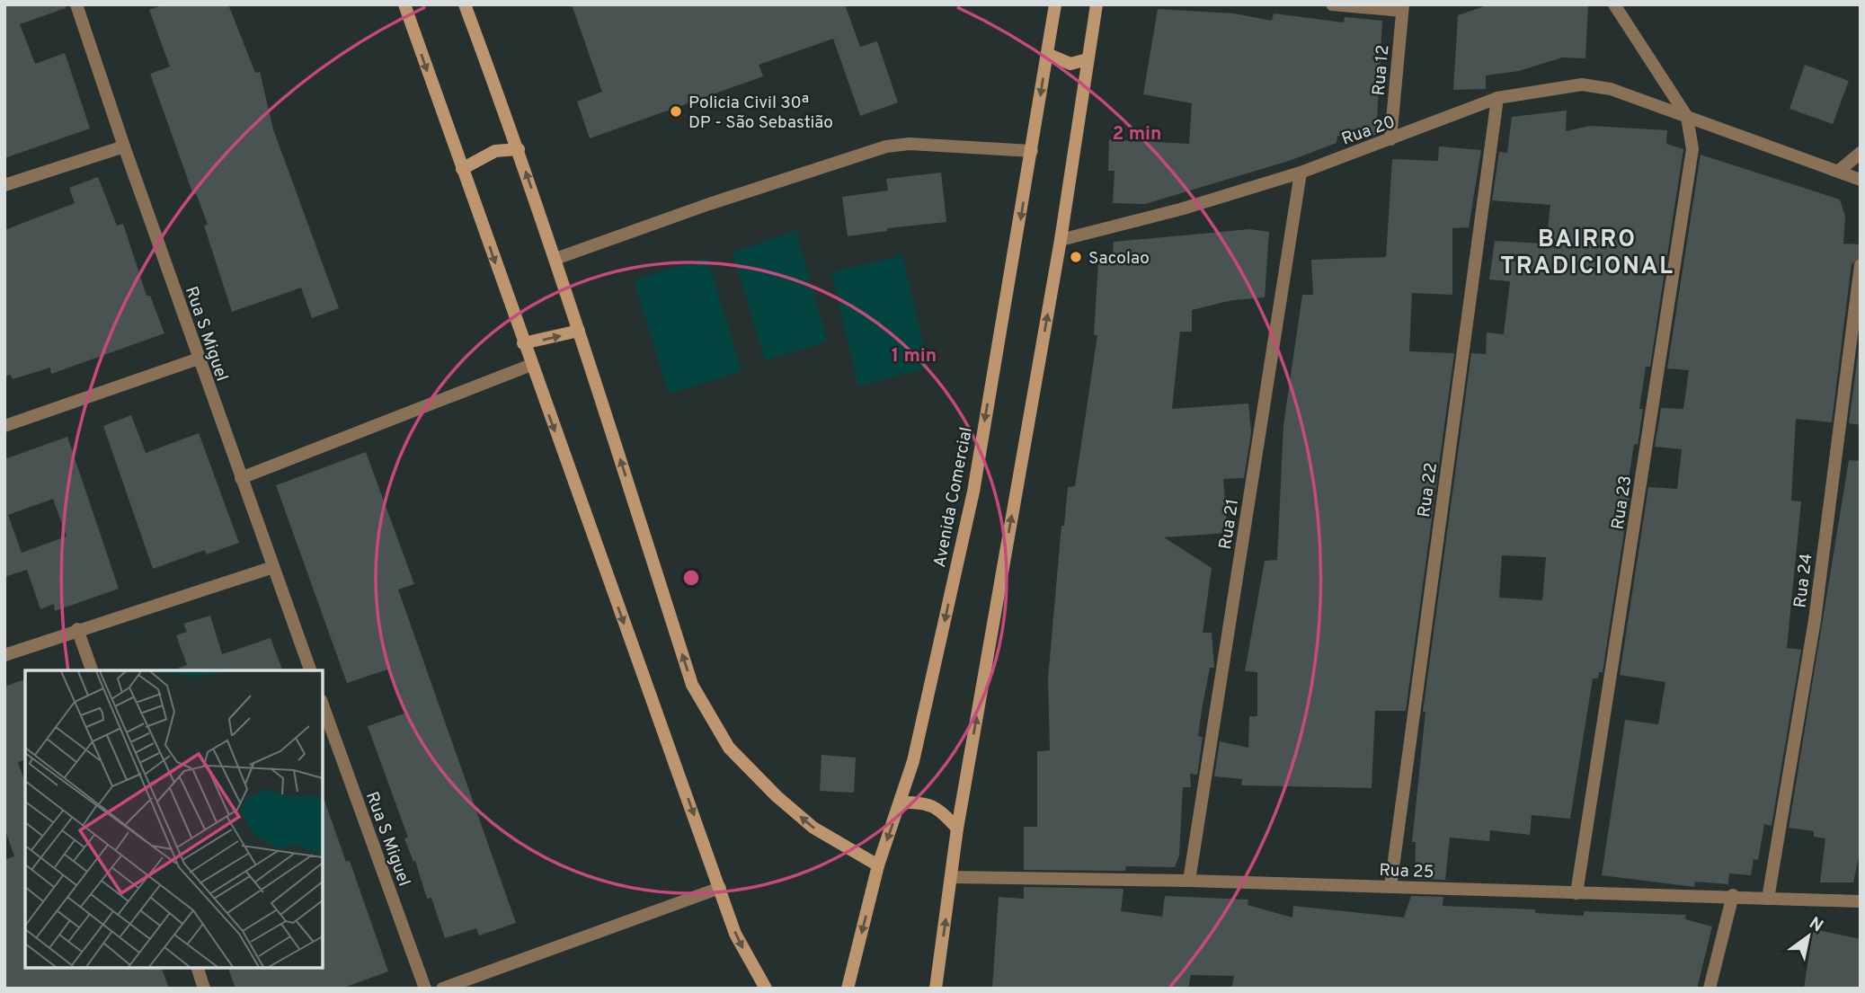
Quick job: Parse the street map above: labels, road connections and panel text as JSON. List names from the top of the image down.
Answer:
{
  "streets": {
    "street": [
      "Rua 12",
      "Rua 20",
      "Rua S Miguel",
      "Rua 22",
      "Avenida Comercial",
      "Rua 23",
      "Rua 21",
      "Rua 24",
      "Rua 25"
    ]
  },
  "crossings": [
    ["Rua 12", "Rua 20"],
    ["Rua 20", "Rua 22"],
    ["Rua 20", "Rua 23"],
    ["Rua 20", "Rua 21"],
    ["Rua 22", "Rua 25"],
    ["Rua 23", "Rua 25"],
    ["Rua 21", "Rua 25"],
    ["Rua 24", "Rua 25"]
  ],
  "districts": ["BAIRRO TRADICIONAL"],
  "places": ["Policia Civil 30ª DP - São Sebastião", "Sacolao"],
  "north": "top right",
  "rings": ["2 min", "1 min"]
}
